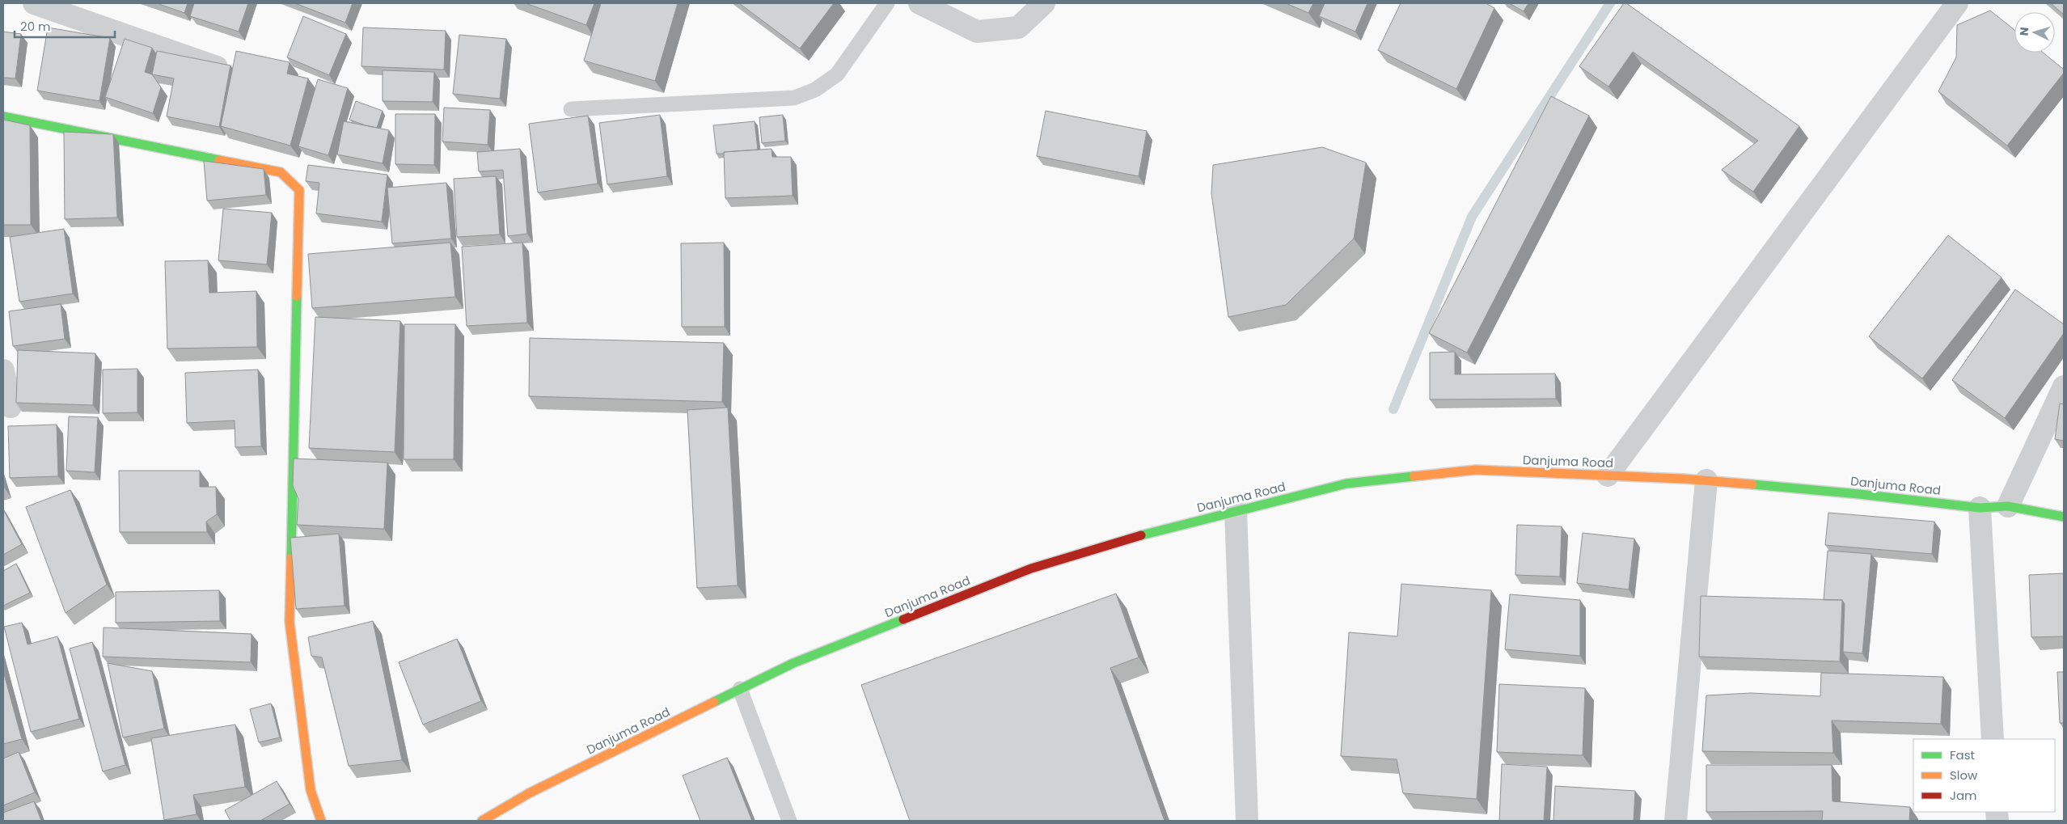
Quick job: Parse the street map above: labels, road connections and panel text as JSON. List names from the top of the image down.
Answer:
{
  "streets": {
    "street": ["Danjuma Road"]
  },
  "legend": ["Fast", "Slow", "Jam"],
  "scale_bar": "20 m",
  "north": "left"
}
